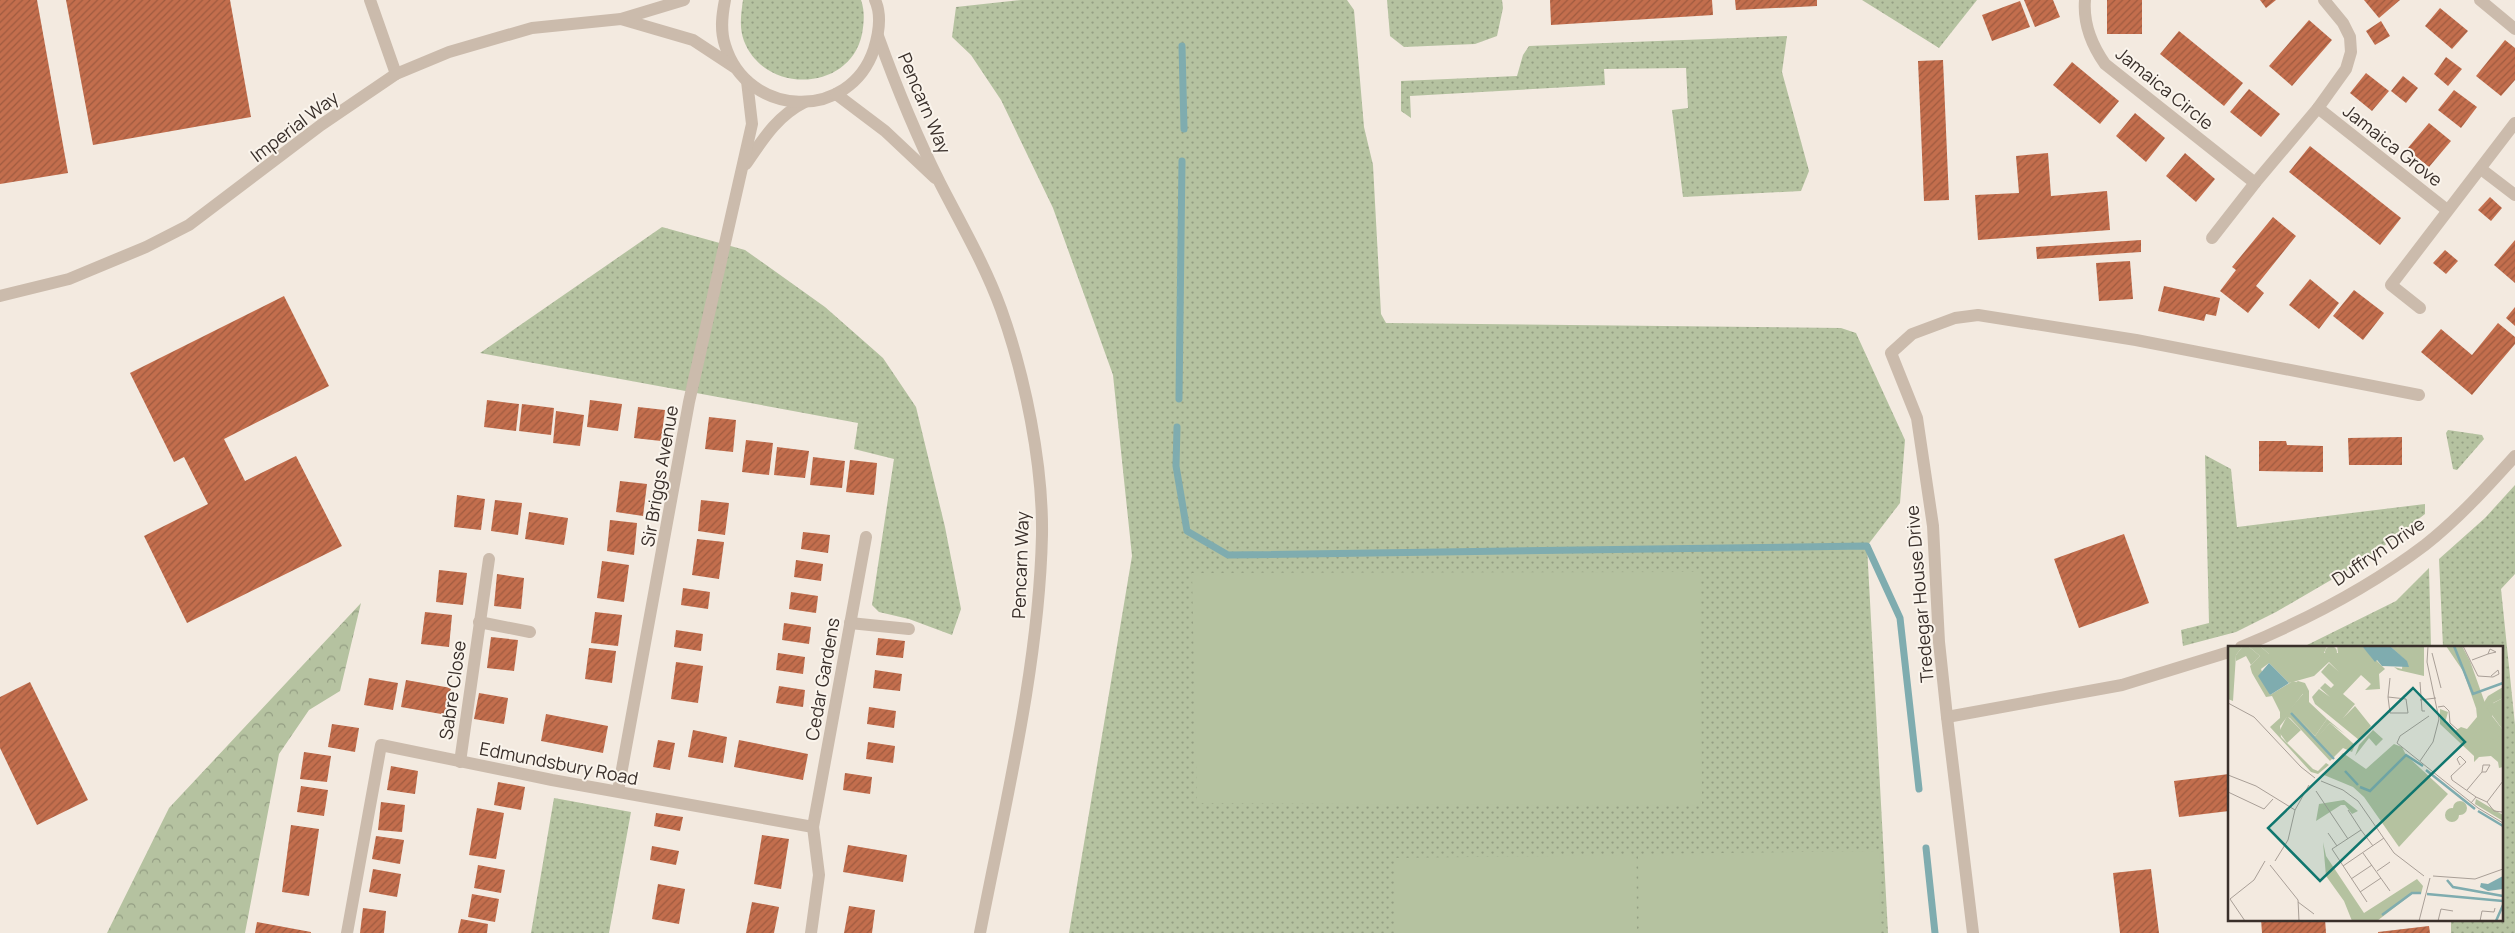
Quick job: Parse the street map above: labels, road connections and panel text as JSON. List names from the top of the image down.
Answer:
{
  "streets": {
    "street": [
      "Jamaica Circle",
      "Pencarn Way",
      "Imperial Way",
      "Jamaica Grove",
      "Sir Briggs Avenue",
      "Duffryn Drive",
      "Tredegar House Drive",
      "Cedar Gardens",
      "Sabre Close",
      "Edmundsbury Road"
    ]
  },
  "crossings": [
    ["Sir Briggs Avenue", "Edmundsbury Road"],
    ["Cedar Gardens", "Edmundsbury Road"],
    ["Sabre Close", "Edmundsbury Road"]
  ]
}
